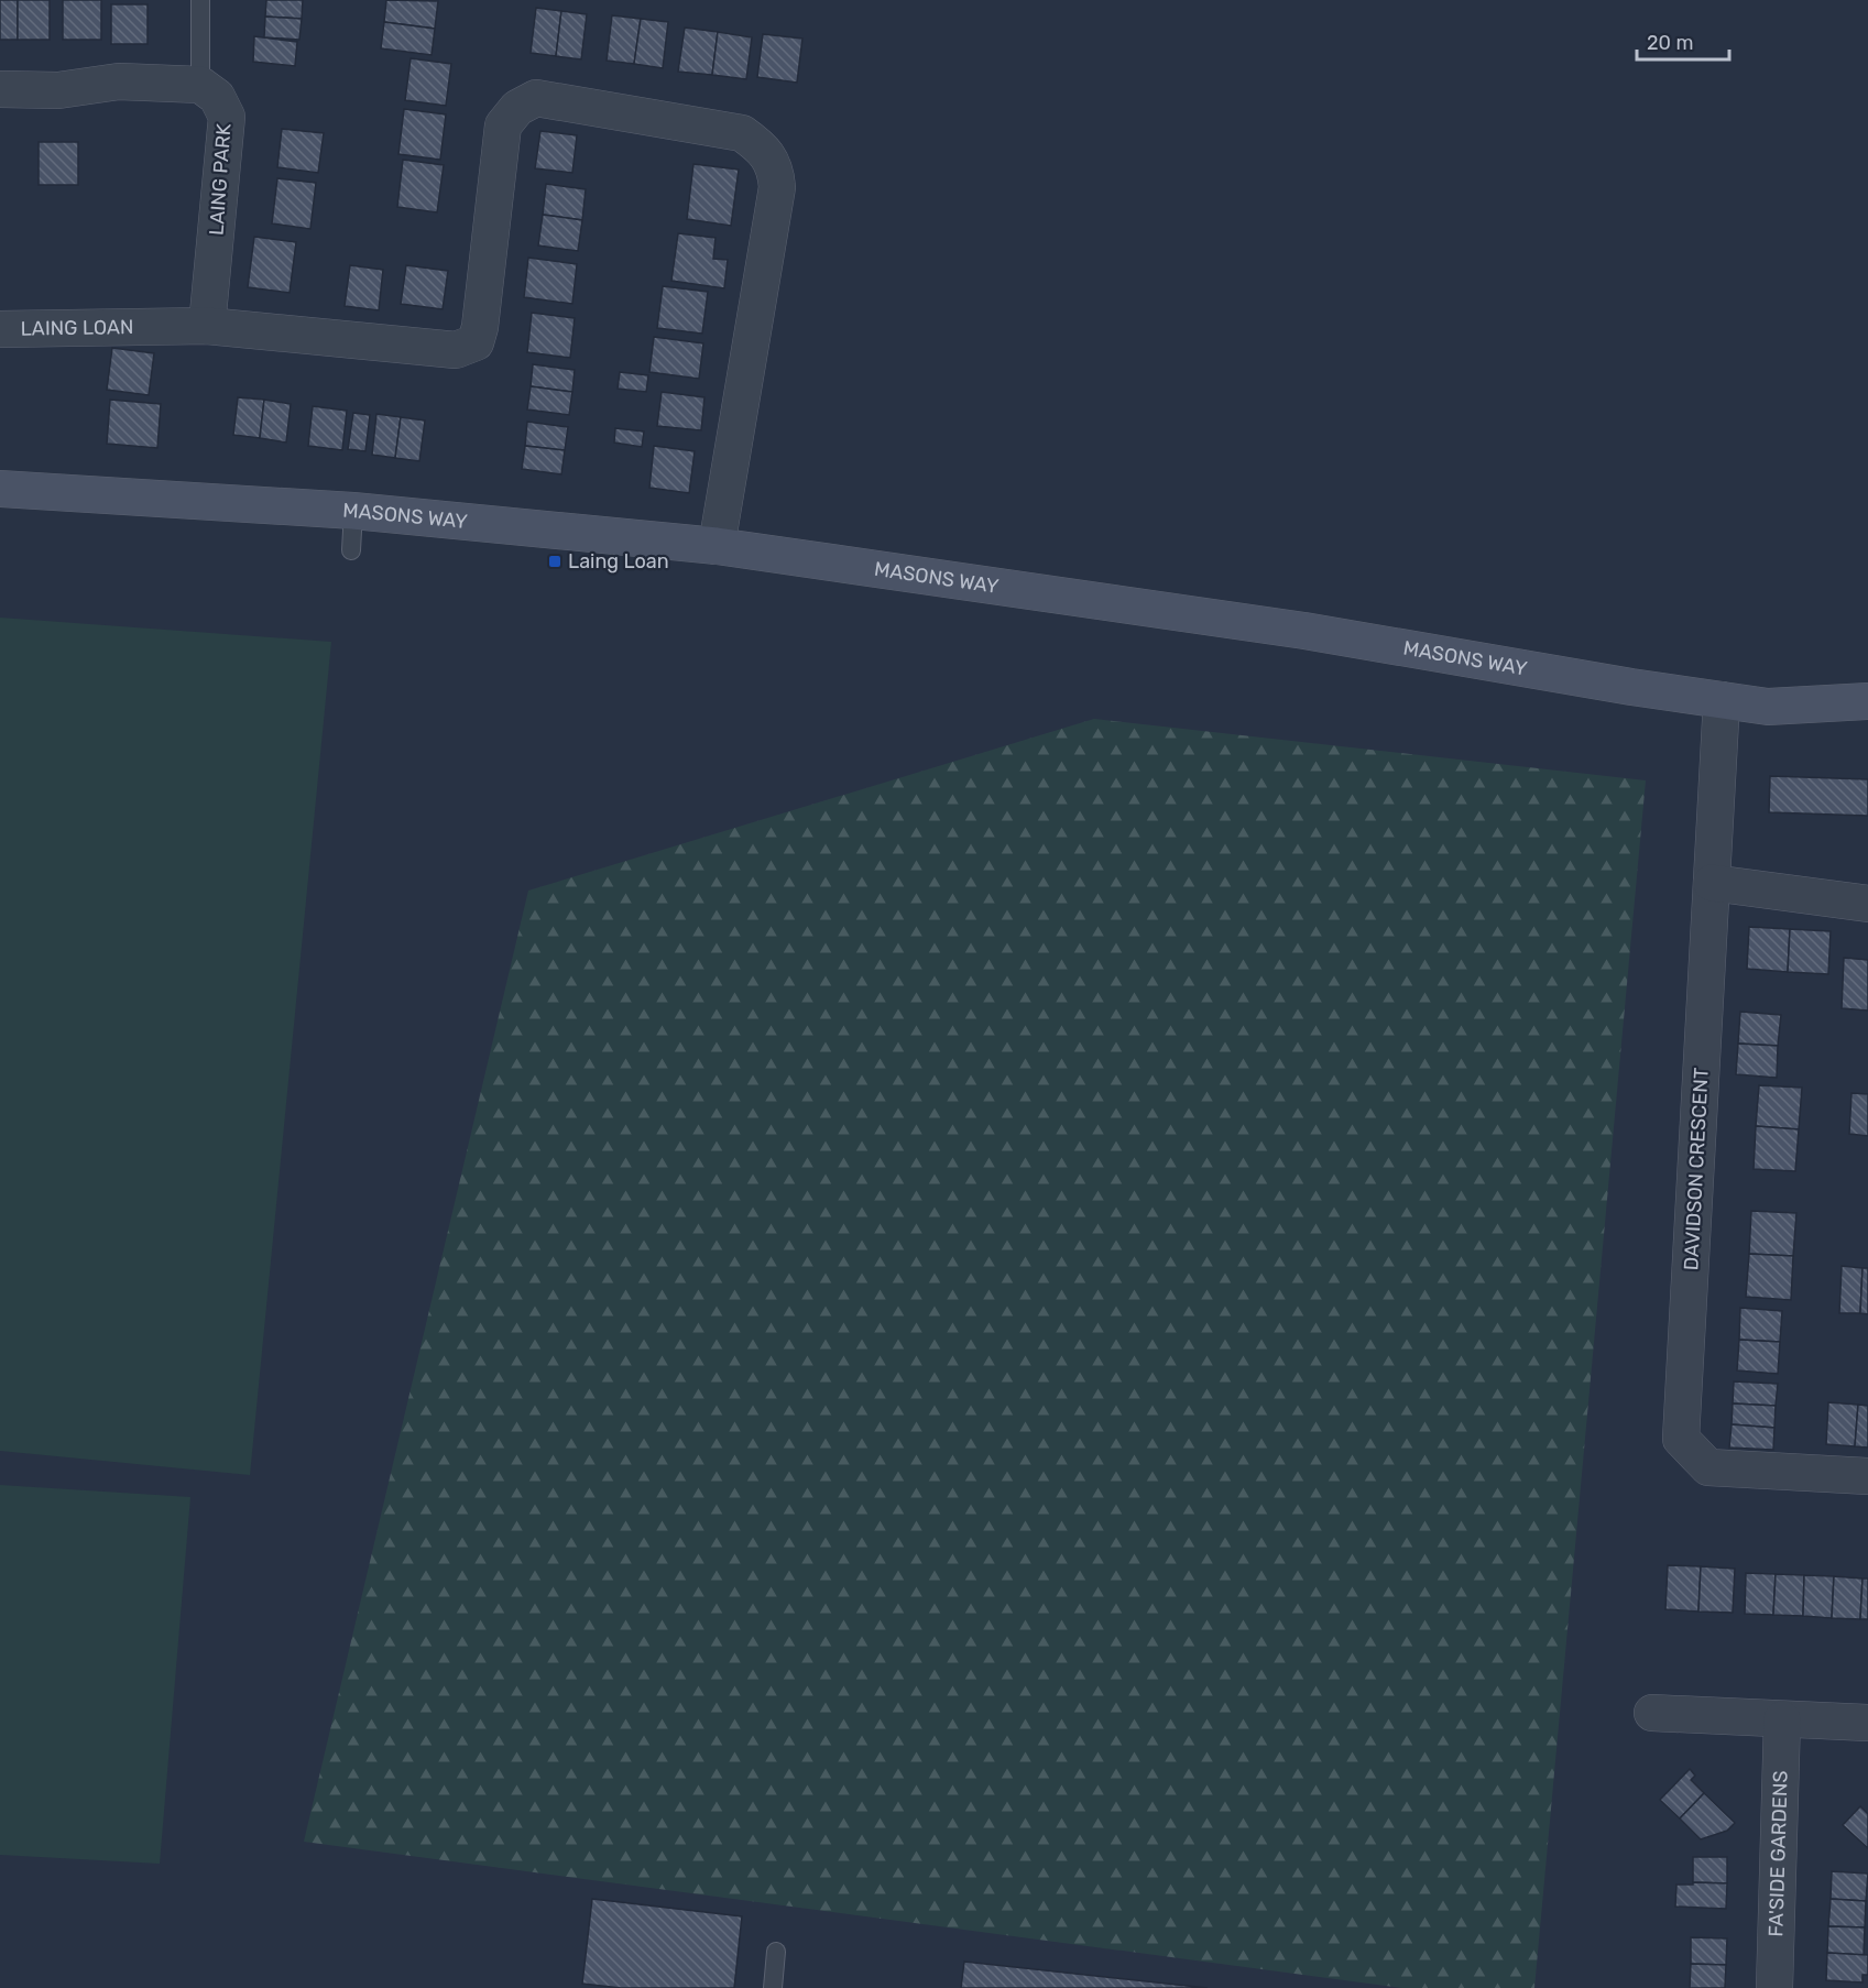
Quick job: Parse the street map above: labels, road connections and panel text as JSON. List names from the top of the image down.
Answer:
{
  "streets": {
    "street": [
      "LAING PARK",
      "LAING LOAN",
      "MASONS WAY",
      "DAVIDSON CRESCENT",
      "FA'SIDE GARDENS"
    ]
  },
  "crossings": [
    ["LAING PARK", "LAING LOAN"],
    ["LAING LOAN", "MASONS WAY"],
    ["MASONS WAY", "DAVIDSON CRESCENT"]
  ],
  "places": {
    "transit": ["Laing Loan"]
  },
  "scale_bar": "20 m"
}
